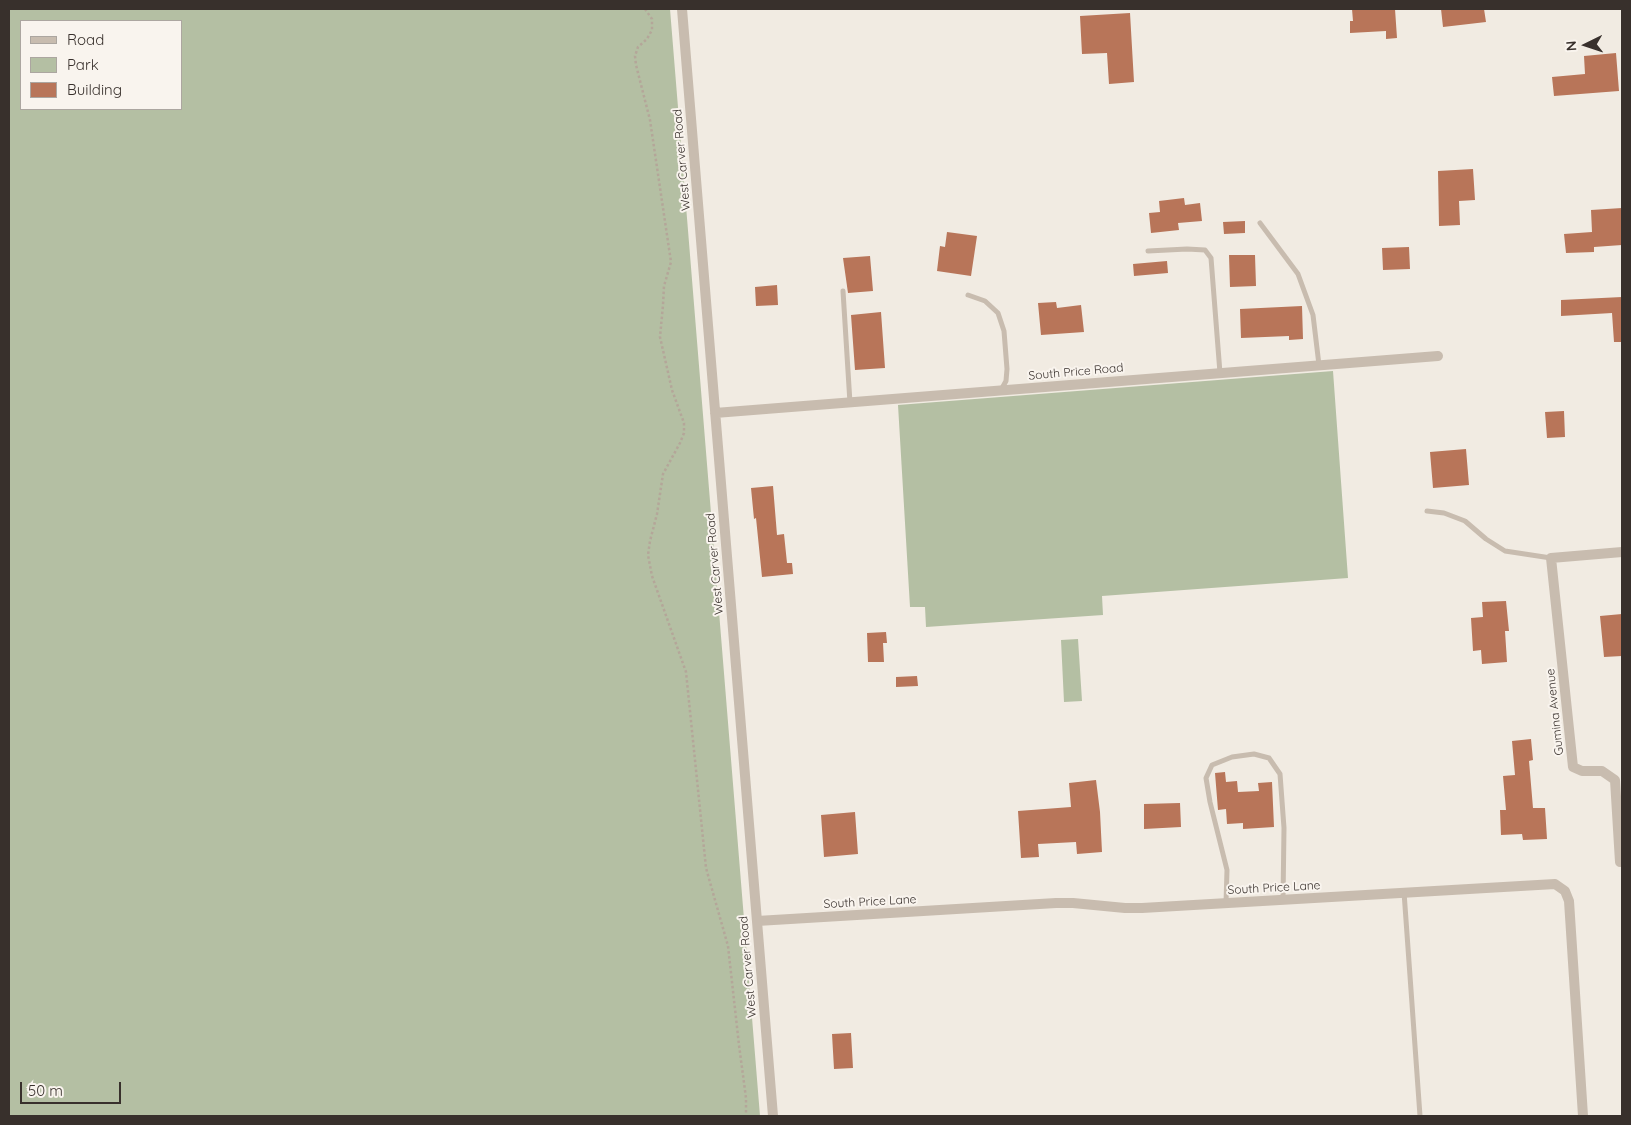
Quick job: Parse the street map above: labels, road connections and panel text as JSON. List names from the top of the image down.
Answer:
{
  "streets": {
    "street": [
      "West Carver Road",
      "South Price Road",
      "Gumina Avenue",
      "South Price Lane"
    ]
  },
  "crossings": [
    ["West Carver Road", "South Price Road"],
    ["West Carver Road", "South Price Lane"]
  ],
  "legend": ["Road", "Park", "Building"],
  "scale_bar": "50 m",
  "north": "left"
}
